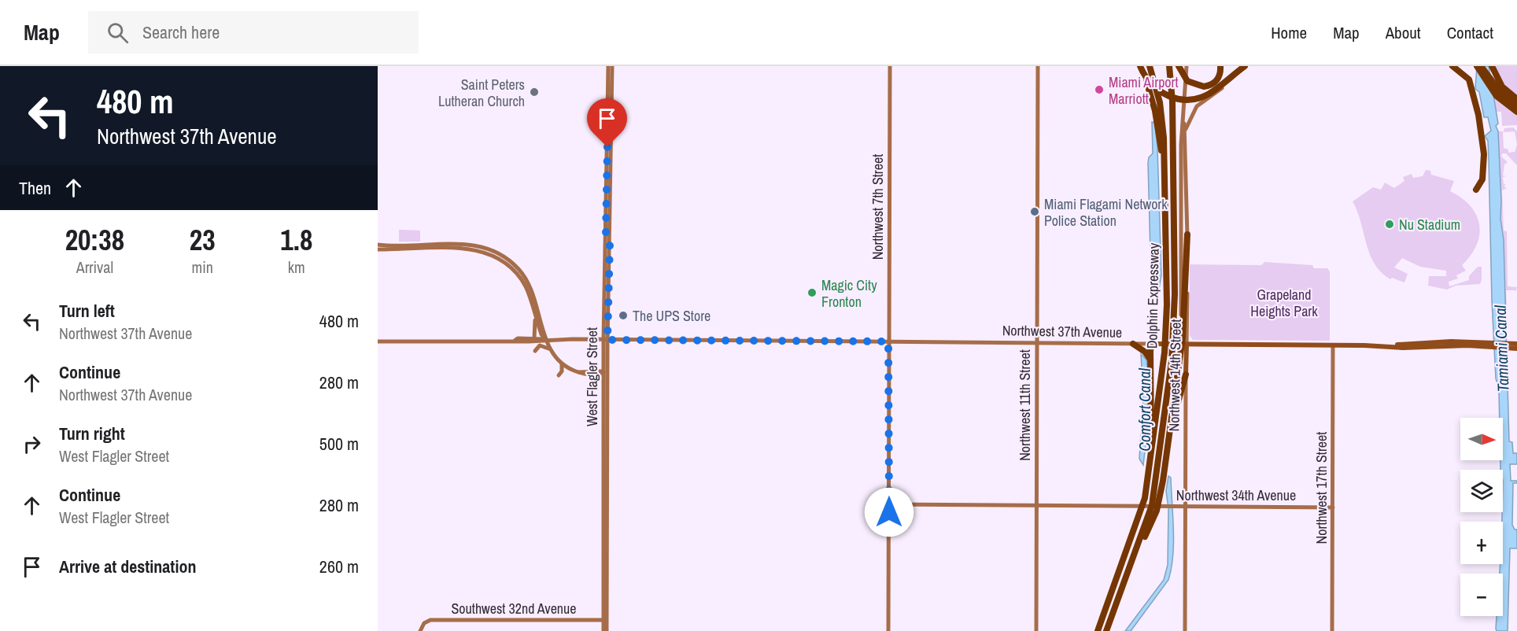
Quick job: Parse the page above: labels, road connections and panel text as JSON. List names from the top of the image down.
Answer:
{
  "streets": {
    "highway": ["Dolphin Expressway"],
    "main road": [
      "Northwest 7th Street",
      "Northwest 37th Avenue",
      "Northwest 14th Street",
      "West Flagler Street",
      "Northwest 11th Street",
      "Northwest 17th Street",
      "Northwest 34th Avenue",
      "Southwest 32nd Avenue"
    ]
  },
  "crossings": [
    ["Northwest 7th Street", "Northwest 37th Avenue"],
    ["Northwest 37th Avenue", "Northwest 14th Street"],
    ["Northwest 37th Avenue", "West Flagler Street"],
    ["Northwest 37th Avenue", "Northwest 11th Street"],
    ["Northwest 37th Avenue", "Northwest 17th Street"],
    ["Northwest 14th Street", "Northwest 34th Avenue"],
    ["West Flagler Street", "Southwest 32nd Avenue"],
    ["Northwest 11th Street", "Northwest 34th Avenue"],
    ["Northwest 17th Street", "Northwest 34th Avenue"]
  ],
  "water": ["Tamiami Canal", "Comfort Canal"],
  "parks": ["Grapeland Heights Park"],
  "places": [
    "Miami Airport Marriott",
    "Saint Peters Lutheran Church",
    "Miami Flagami Network Police Station",
    "Nu Stadium",
    "Magic City Fronton",
    "The UPS Store"
  ],
  "north": "right",
  "page": {
    "header": "Map",
    "search": "Search here",
    "nav": [
      "Home",
      "Map",
      "About",
      "Contact"
    ],
    "turn": ["480 m", "Northwest 37th Avenue"],
    "then": "Then",
    "eta": [
      "20:38",
      "Arrival",
      "23",
      "min",
      "1.8",
      "km"
    ],
    "list": [
      {
        "name": "Turn left",
        "note": "Northwest 37th Avenue",
        "value": "480 m"
      },
      {
        "name": "Continue",
        "note": "Northwest 37th Avenue",
        "value": "280 m"
      },
      {
        "name": "Turn right",
        "note": "West Flagler Street",
        "value": "500 m"
      },
      {
        "name": "Continue",
        "note": "West Flagler Street",
        "value": "280 m"
      },
      {
        "name": "Arrive at destination",
        "value": "260 m"
      }
    ],
    "map_buttons": ["+", "−"]
  }
}
